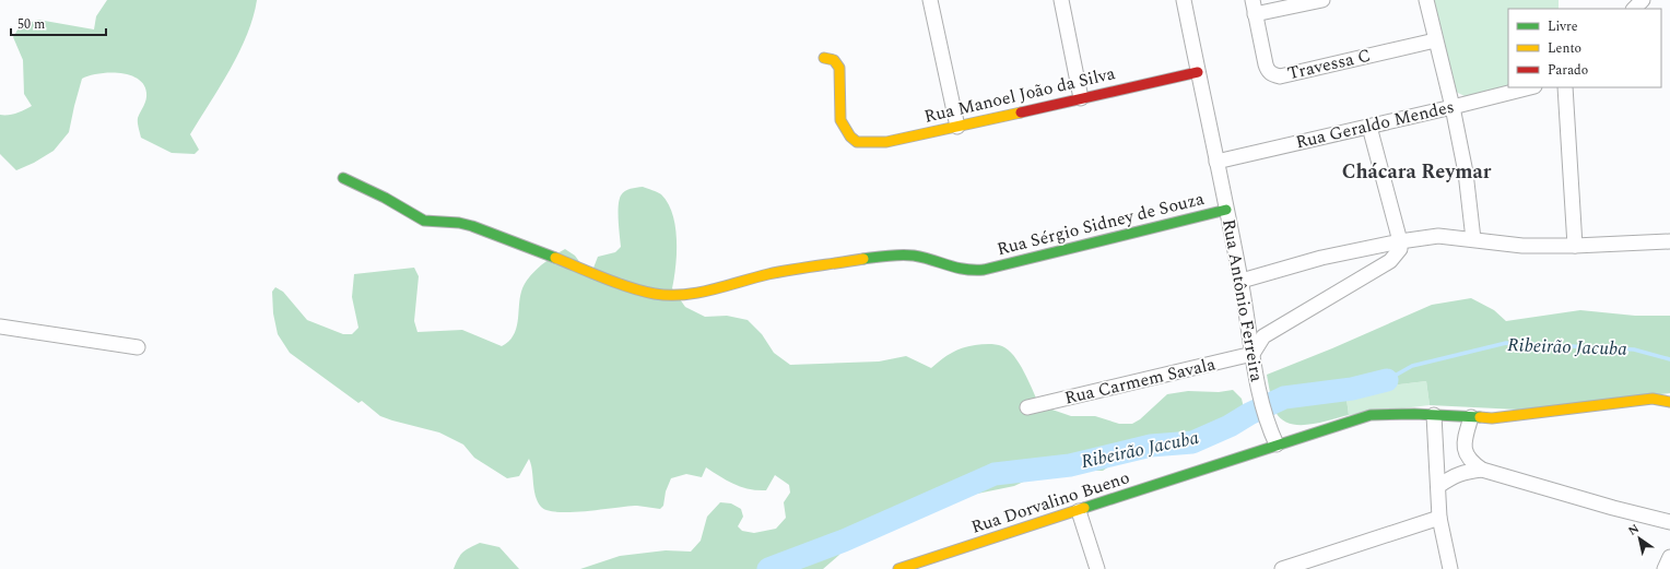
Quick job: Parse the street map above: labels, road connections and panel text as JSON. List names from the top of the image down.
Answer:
{
  "streets": {
    "street": [
      "Travessa C",
      "Rua Manoel João da Silva",
      "Rua Geraldo Mendes",
      "Rua Sérgio Sidney de Souza",
      "Rua Antônio Ferreira",
      "Rua Carmem Savala",
      "Rua Dorvalino Bueno"
    ]
  },
  "crossings": [
    ["Rua Manoel João da Silva", "Rua Antônio Ferreira"],
    ["Rua Geraldo Mendes", "Rua Antônio Ferreira"],
    ["Rua Sérgio Sidney de Souza", "Rua Antônio Ferreira"],
    ["Rua Antônio Ferreira", "Rua Carmem Savala"],
    ["Rua Antônio Ferreira", "Rua Dorvalino Bueno"]
  ],
  "districts": ["Chácara Reymar"],
  "water": ["Ribeirão Jacuba"],
  "legend": ["Livre", "Lento", "Parado"],
  "scale_bar": "50 m",
  "north": "top left"
}
